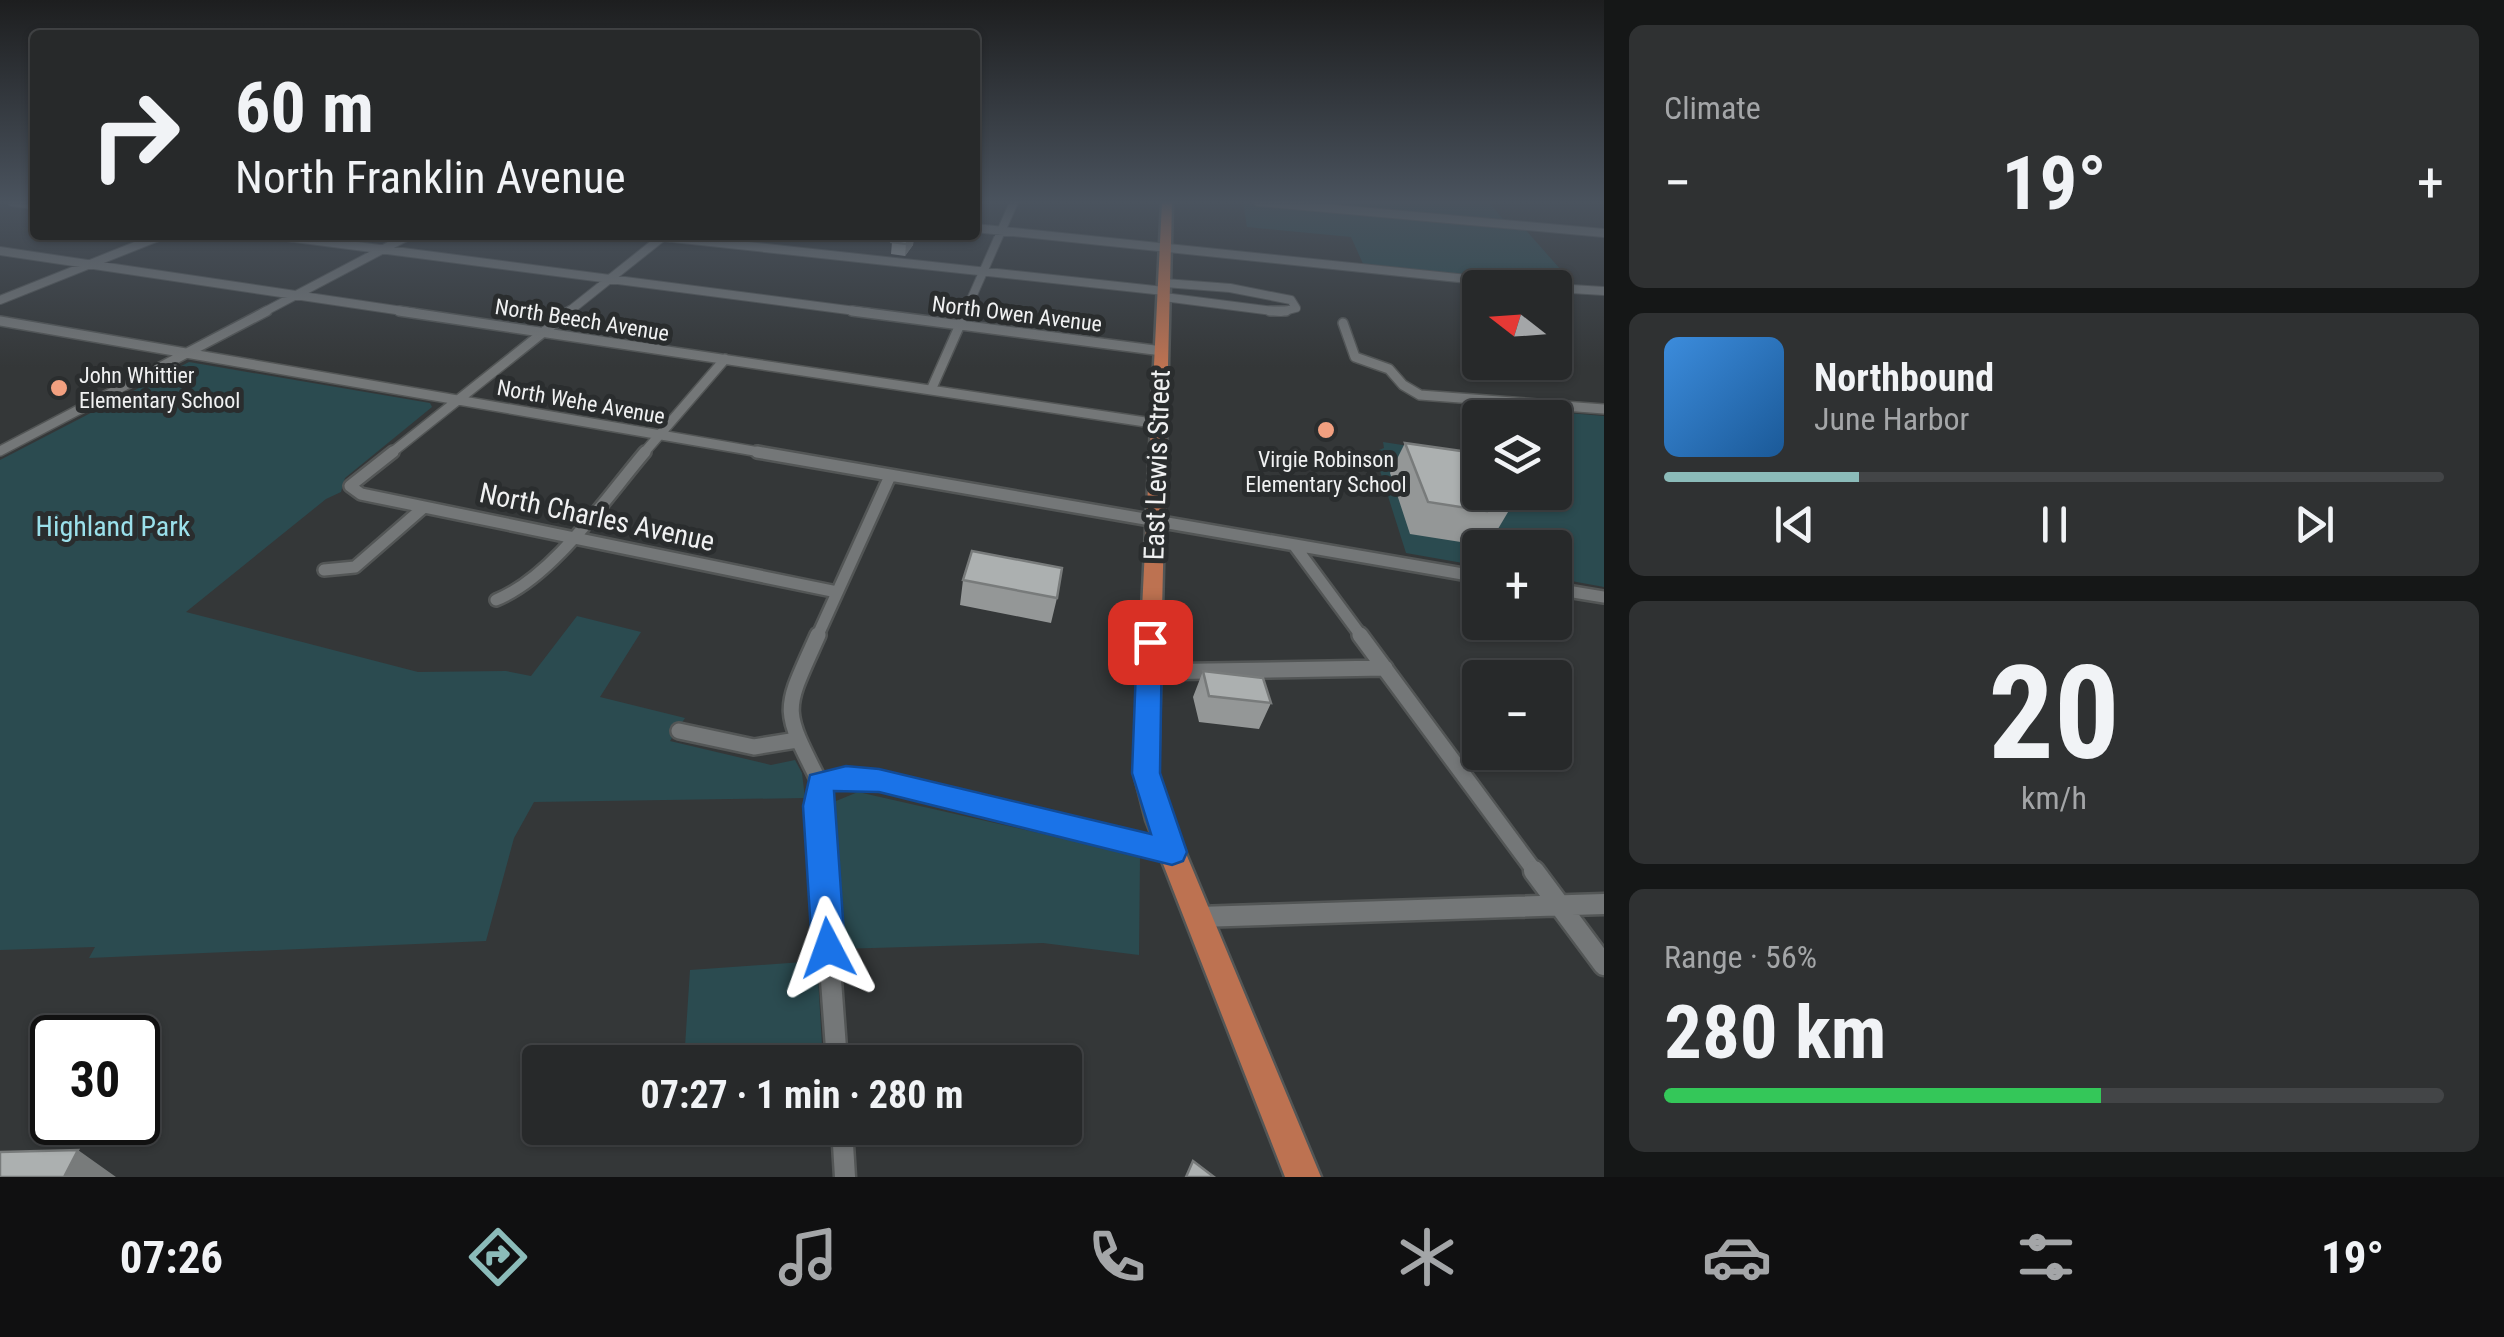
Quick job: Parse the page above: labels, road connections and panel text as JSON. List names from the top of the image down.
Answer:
{
  "streets": {
    "main road": ["East Lewis Street"],
    "street": [
      "North Owen Avenue",
      "North Beech Avenue",
      "North Wehe Avenue",
      "North Charles Avenue"
    ]
  },
  "crossings": [
    ["North Owen Avenue", "East Lewis Street"],
    ["North Beech Avenue", "East Lewis Street"],
    ["North Wehe Avenue", "East Lewis Street"],
    ["North Wehe Avenue", "North Charles Avenue"]
  ],
  "parks": ["Highland Park"],
  "places": ["John Whittier Elementary School", "Virgie Robinson Elementary School"],
  "north": "left",
  "page": {
    "tile": [
      "Climate",
      ["20", "km/h"],
      ["Range · 56%", "280 km"]
    ],
    "turn": ["60 m", "North Franklin Avenue"],
    "heat": ["−", "19°", "+"],
    "map_buttons": ["+", "−"],
    "song": ["Northbound", "June Harbor"],
    "limit": "30",
    "trip": "07:27 · 1 min · 280 m",
    "tabs": ["07:26", "19°"]
  }
}
